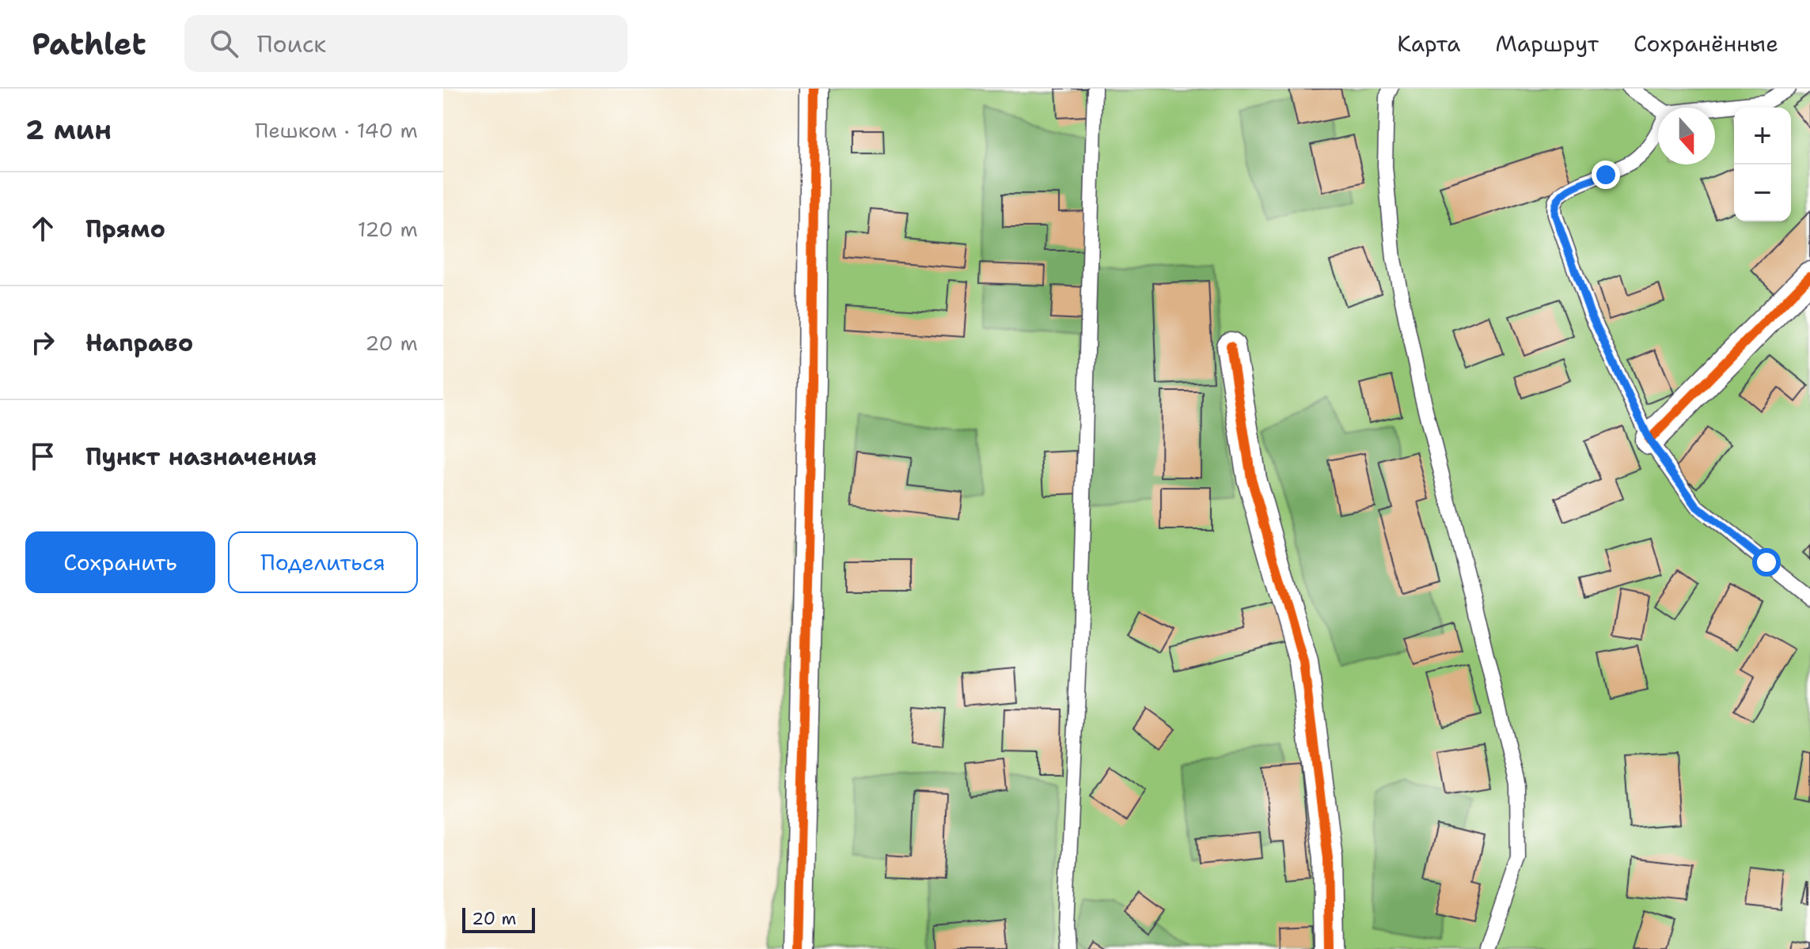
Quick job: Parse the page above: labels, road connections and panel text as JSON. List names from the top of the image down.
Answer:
{
  "scale_bar": "20 m",
  "north": "bottom",
  "page": {
    "header": "Pathlet",
    "search": "Поиск",
    "nav": ["Карта", "Маршрут", "Сохранённые"],
    "heading": ["2 мин", "Пешком · 140 m"],
    "map_buttons": ["+", "−"],
    "list": [
      ["Прямо", "120 m"],
      ["Направо", "20 m"],
      "Пункт назначения"
    ],
    "buttons": ["Сохранить", "Поделиться"],
    "scale": "20 m"
  }
}
